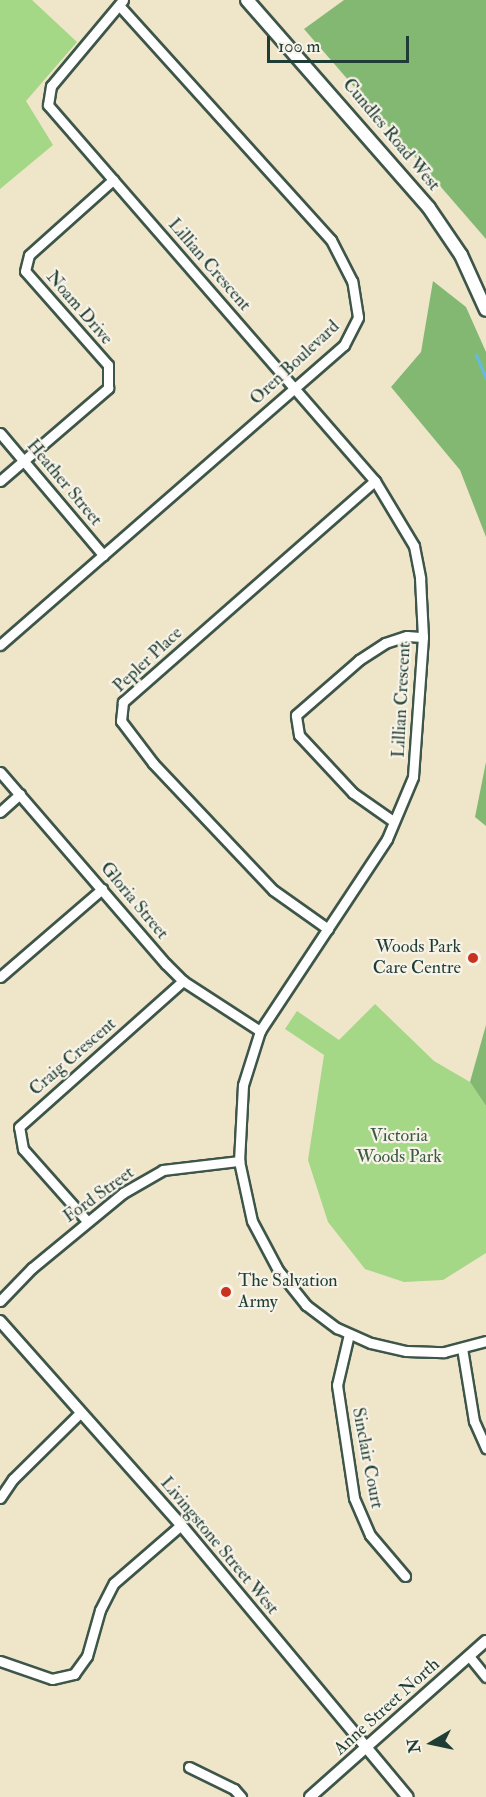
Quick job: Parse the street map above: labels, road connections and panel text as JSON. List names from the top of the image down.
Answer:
{
  "streets": {
    "main road": ["Cundles Road West"],
    "street": [
      "Lillian Crescent",
      "Noam Drive",
      "Oren Boulevard",
      "Heather Street",
      "Pepler Place",
      "Gloria Street",
      "Craig Crescent",
      "Ford Street",
      "Sinclair Court",
      "Livingstone Street West",
      "Anne Street North"
    ]
  },
  "crossings": [
    ["Lillian Crescent", "Noam Drive"],
    ["Lillian Crescent", "Oren Boulevard"],
    ["Lillian Crescent", "Pepler Place"],
    ["Lillian Crescent", "Gloria Street"],
    ["Lillian Crescent", "Ford Street"],
    ["Lillian Crescent", "Sinclair Court"],
    ["Noam Drive", "Heather Street"],
    ["Oren Boulevard", "Heather Street"],
    ["Gloria Street", "Craig Crescent"],
    ["Craig Crescent", "Ford Street"],
    ["Livingstone Street West", "Anne Street North"]
  ],
  "parks": ["Victoria Woods Park"],
  "places": ["Woods Park Care Centre", "The Salvation Army"],
  "scale_bar": "100 m",
  "north": "left"
}
